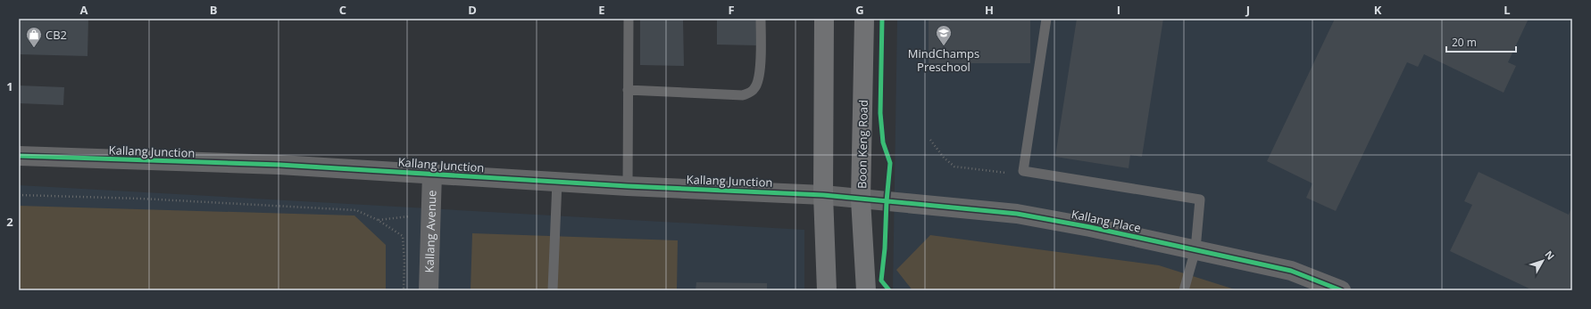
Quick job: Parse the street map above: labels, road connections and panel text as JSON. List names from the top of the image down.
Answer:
{
  "streets": {
    "main road": ["Boon Keng Road"],
    "street": ["Kallang Junction", "Kallang Place", "Kallang Avenue"]
  },
  "crossings": [
    ["Boon Keng Road", "Kallang Junction"],
    ["Boon Keng Road", "Kallang Place"],
    ["Kallang Junction", "Kallang Place"],
    ["Kallang Junction", "Kallang Avenue"]
  ],
  "places": {
    "school or university": ["MindChamps Preschool"],
    "shop": ["CB2"]
  },
  "scale_bar": "20 m",
  "north": "top right",
  "grid": {
    "columns": [
      "A",
      "B",
      "C",
      "D",
      "E",
      "F",
      "G",
      "H",
      "I",
      "J",
      "K",
      "L"
    ],
    "rows": ["1", "2"]
  }
}
